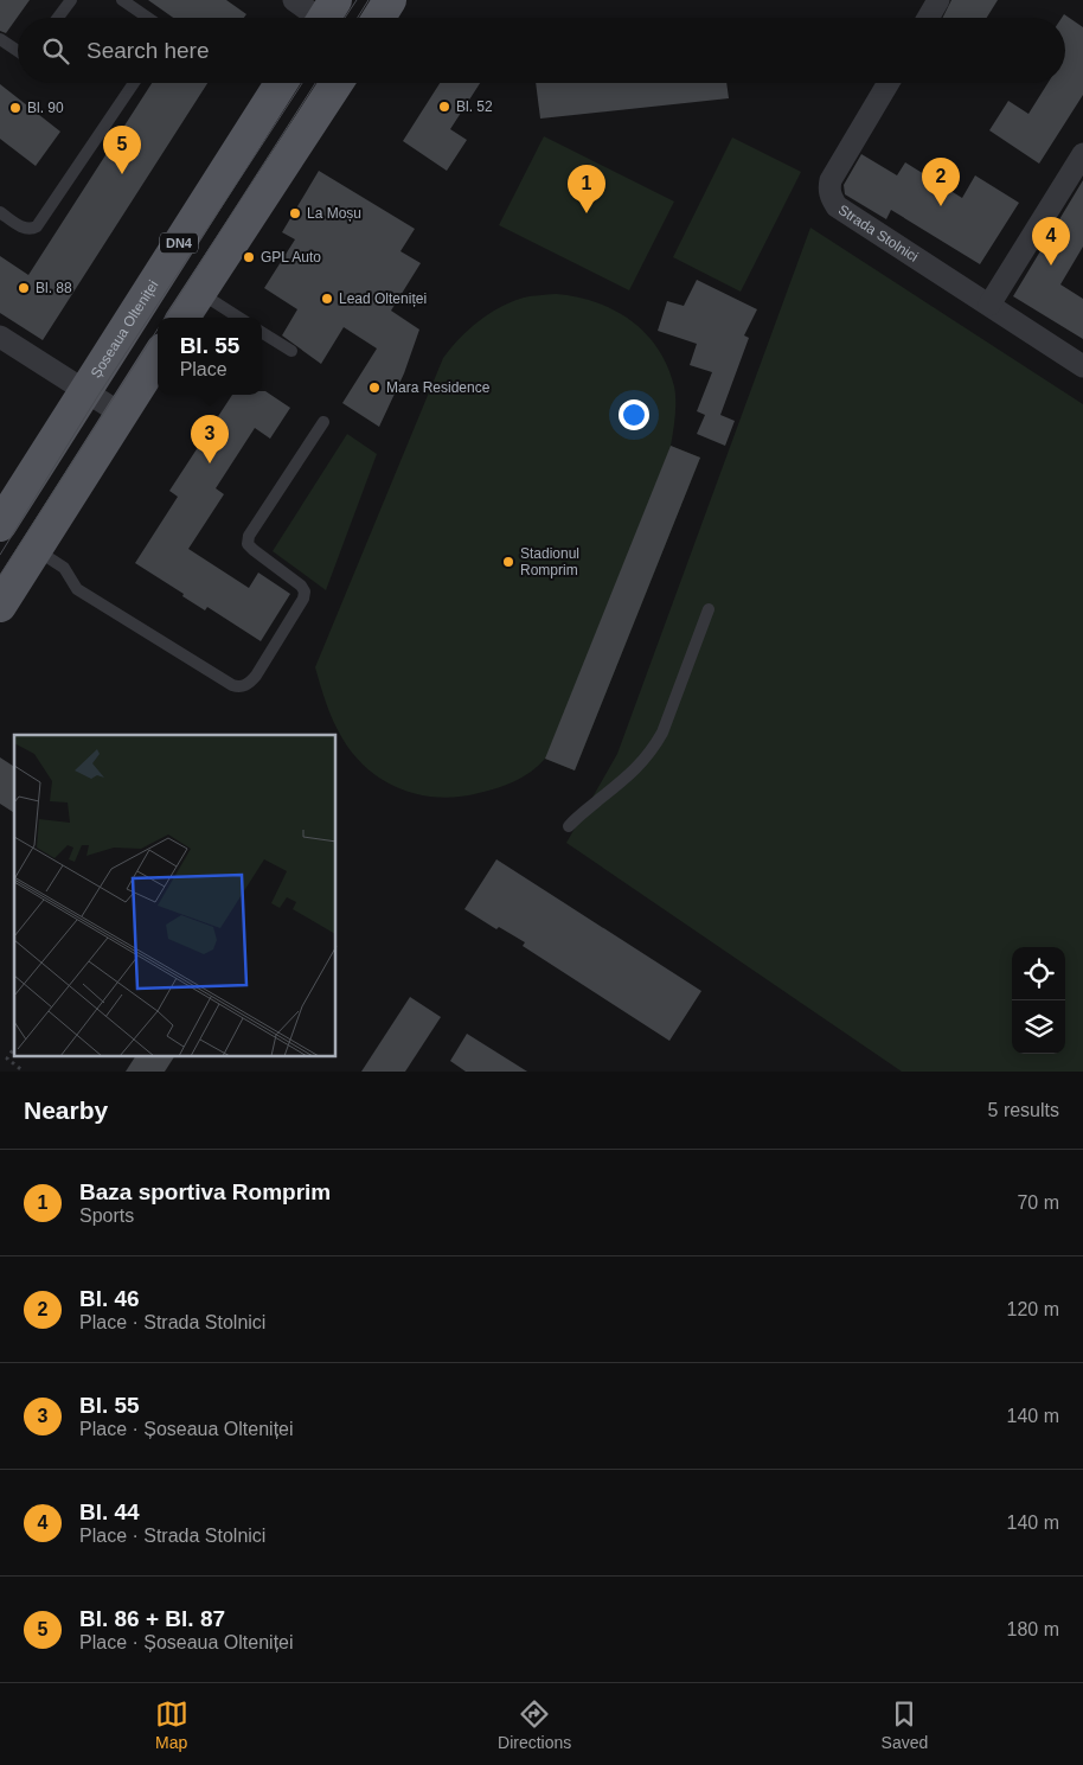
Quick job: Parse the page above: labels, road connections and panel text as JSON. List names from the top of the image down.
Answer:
{
  "streets": {
    "main road": ["DN4", "Șoseaua Olteniței"],
    "street": ["Strada Stolnici"]
  },
  "places": [
    "Bl. 52",
    "Bl. 90",
    "La Moșu",
    "GPL Auto",
    "Bl. 88",
    "Lead Olteniței",
    "Mara Residence",
    "Stadionul Romprim"
  ],
  "page": {
    "search": "Search here",
    "pins": [
      "5",
      "2",
      "1",
      "4",
      "3"
    ],
    "popup": ["Bl. 55", "Place"],
    "heading": ["Nearby", "5 results"],
    "list": [
      {
        "mark": "1",
        "name": "Baza sportiva Romprim",
        "note": "Sports",
        "value": "70 m"
      },
      {
        "mark": "2",
        "name": "Bl. 46",
        "note": "Place · Strada Stolnici",
        "value": "120 m"
      },
      {
        "mark": "3",
        "name": "Bl. 55",
        "note": "Place · Șoseaua Olteniței",
        "value": "140 m"
      },
      {
        "mark": "4",
        "name": "Bl. 44",
        "note": "Place · Strada Stolnici",
        "value": "140 m"
      },
      {
        "mark": "5",
        "name": "Bl. 86 + Bl. 87",
        "note": "Place · Șoseaua Olteniței",
        "value": "180 m"
      }
    ],
    "nav": ["Map", "Directions", "Saved"]
  }
}
